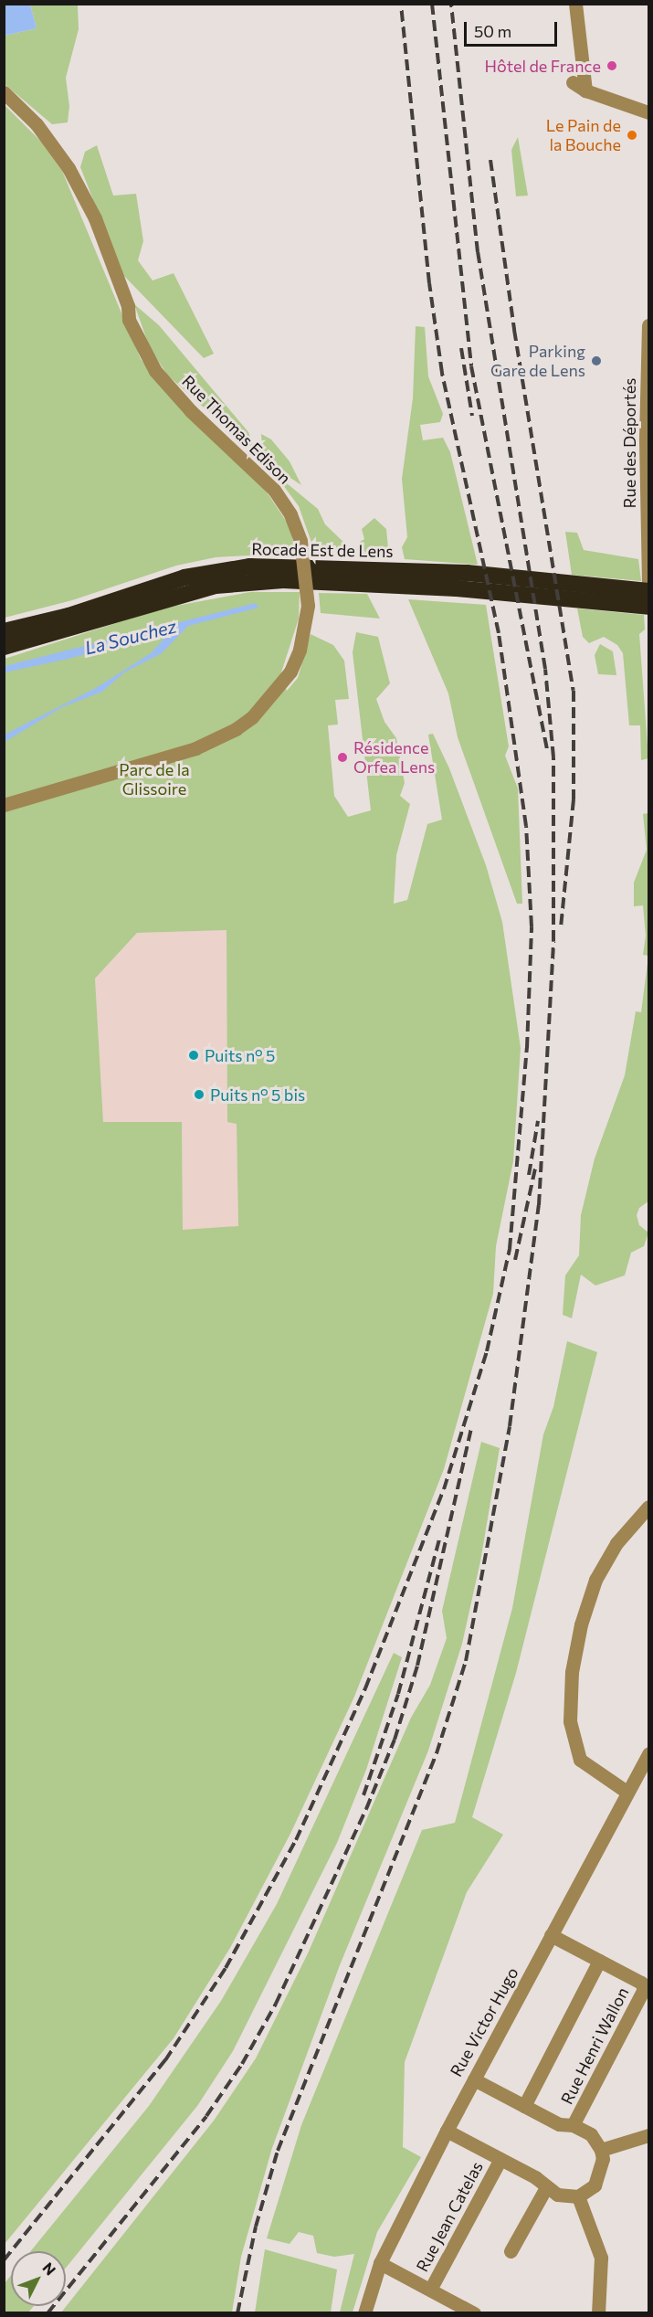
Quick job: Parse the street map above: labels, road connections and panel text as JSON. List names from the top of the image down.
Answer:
{
  "streets": {
    "highway": ["Rocade Est de Lens"],
    "street": [
      "Rue Thomas Edison",
      "Rue des Déportés",
      "Rue Victor Hugo",
      "Rue Henri Wallon",
      "Rue Jean Catelas"
    ]
  },
  "crossings": [
    ["Rue Victor Hugo", "Rue Henri Wallon"]
  ],
  "water": ["La Souchez"],
  "parks": ["Parc de la Glissoire"],
  "places": [
    "Hôtel de France",
    "Le Pain de la Bouche",
    "Parking Gare de Lens",
    "Résidence Orfea Lens",
    "Puits n° 5",
    "Puits n° 5 bis"
  ],
  "scale_bar": "50 m",
  "north": "top right"
}
